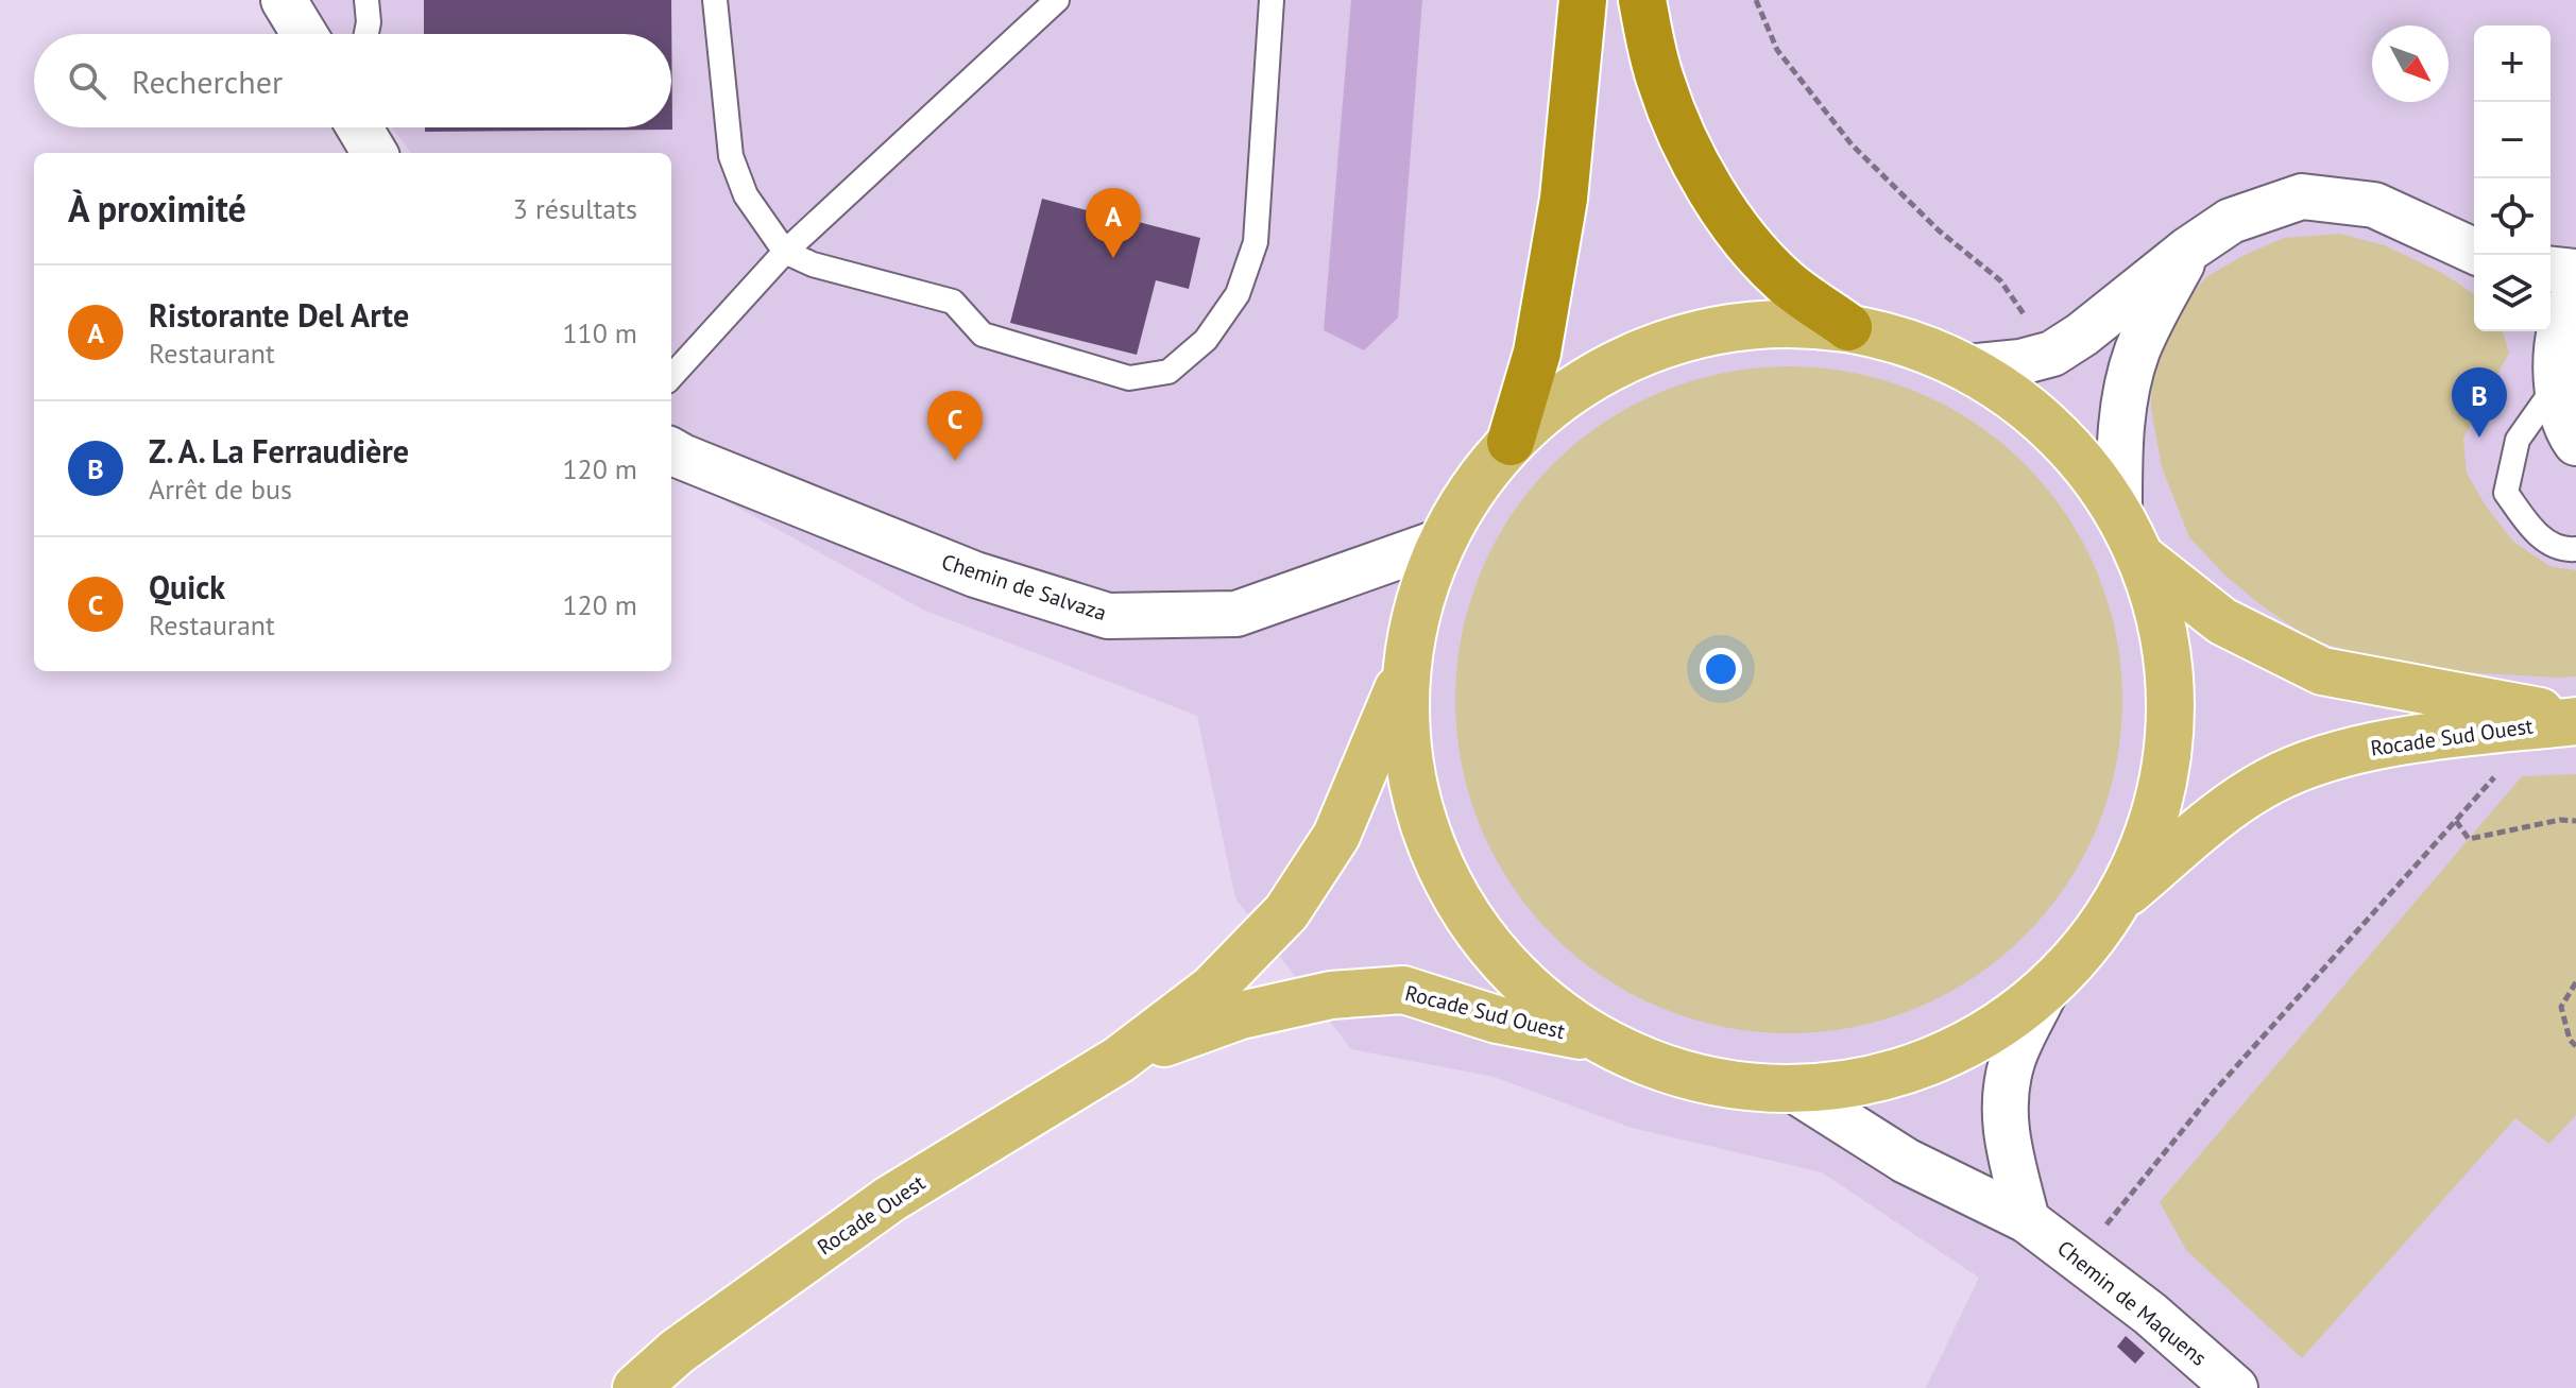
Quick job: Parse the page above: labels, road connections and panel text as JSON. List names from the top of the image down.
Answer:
{
  "streets": {
    "main road": ["Rocade Sud Ouest", "Rocade Ouest"],
    "street": ["Chemin de Salvaza", "Chemin de Maquens"]
  },
  "crossings": [
    ["Rocade Sud Ouest", "Rocade Ouest"]
  ],
  "north": "bottom right",
  "page": {
    "map_buttons": ["+", "−"],
    "search": "Rechercher",
    "heading": ["À proximité", "3 résultats"],
    "pins": ["A", "B", "C"],
    "list": [
      {
        "mark": "A",
        "name": "Ristorante Del Arte",
        "note": "Restaurant",
        "value": "110 m"
      },
      {
        "mark": "B",
        "name": "Z. A. La Ferraudière",
        "note": "Arrêt de bus",
        "value": "120 m"
      },
      {
        "mark": "C",
        "name": "Quick",
        "note": "Restaurant",
        "value": "120 m"
      }
    ]
  }
}
